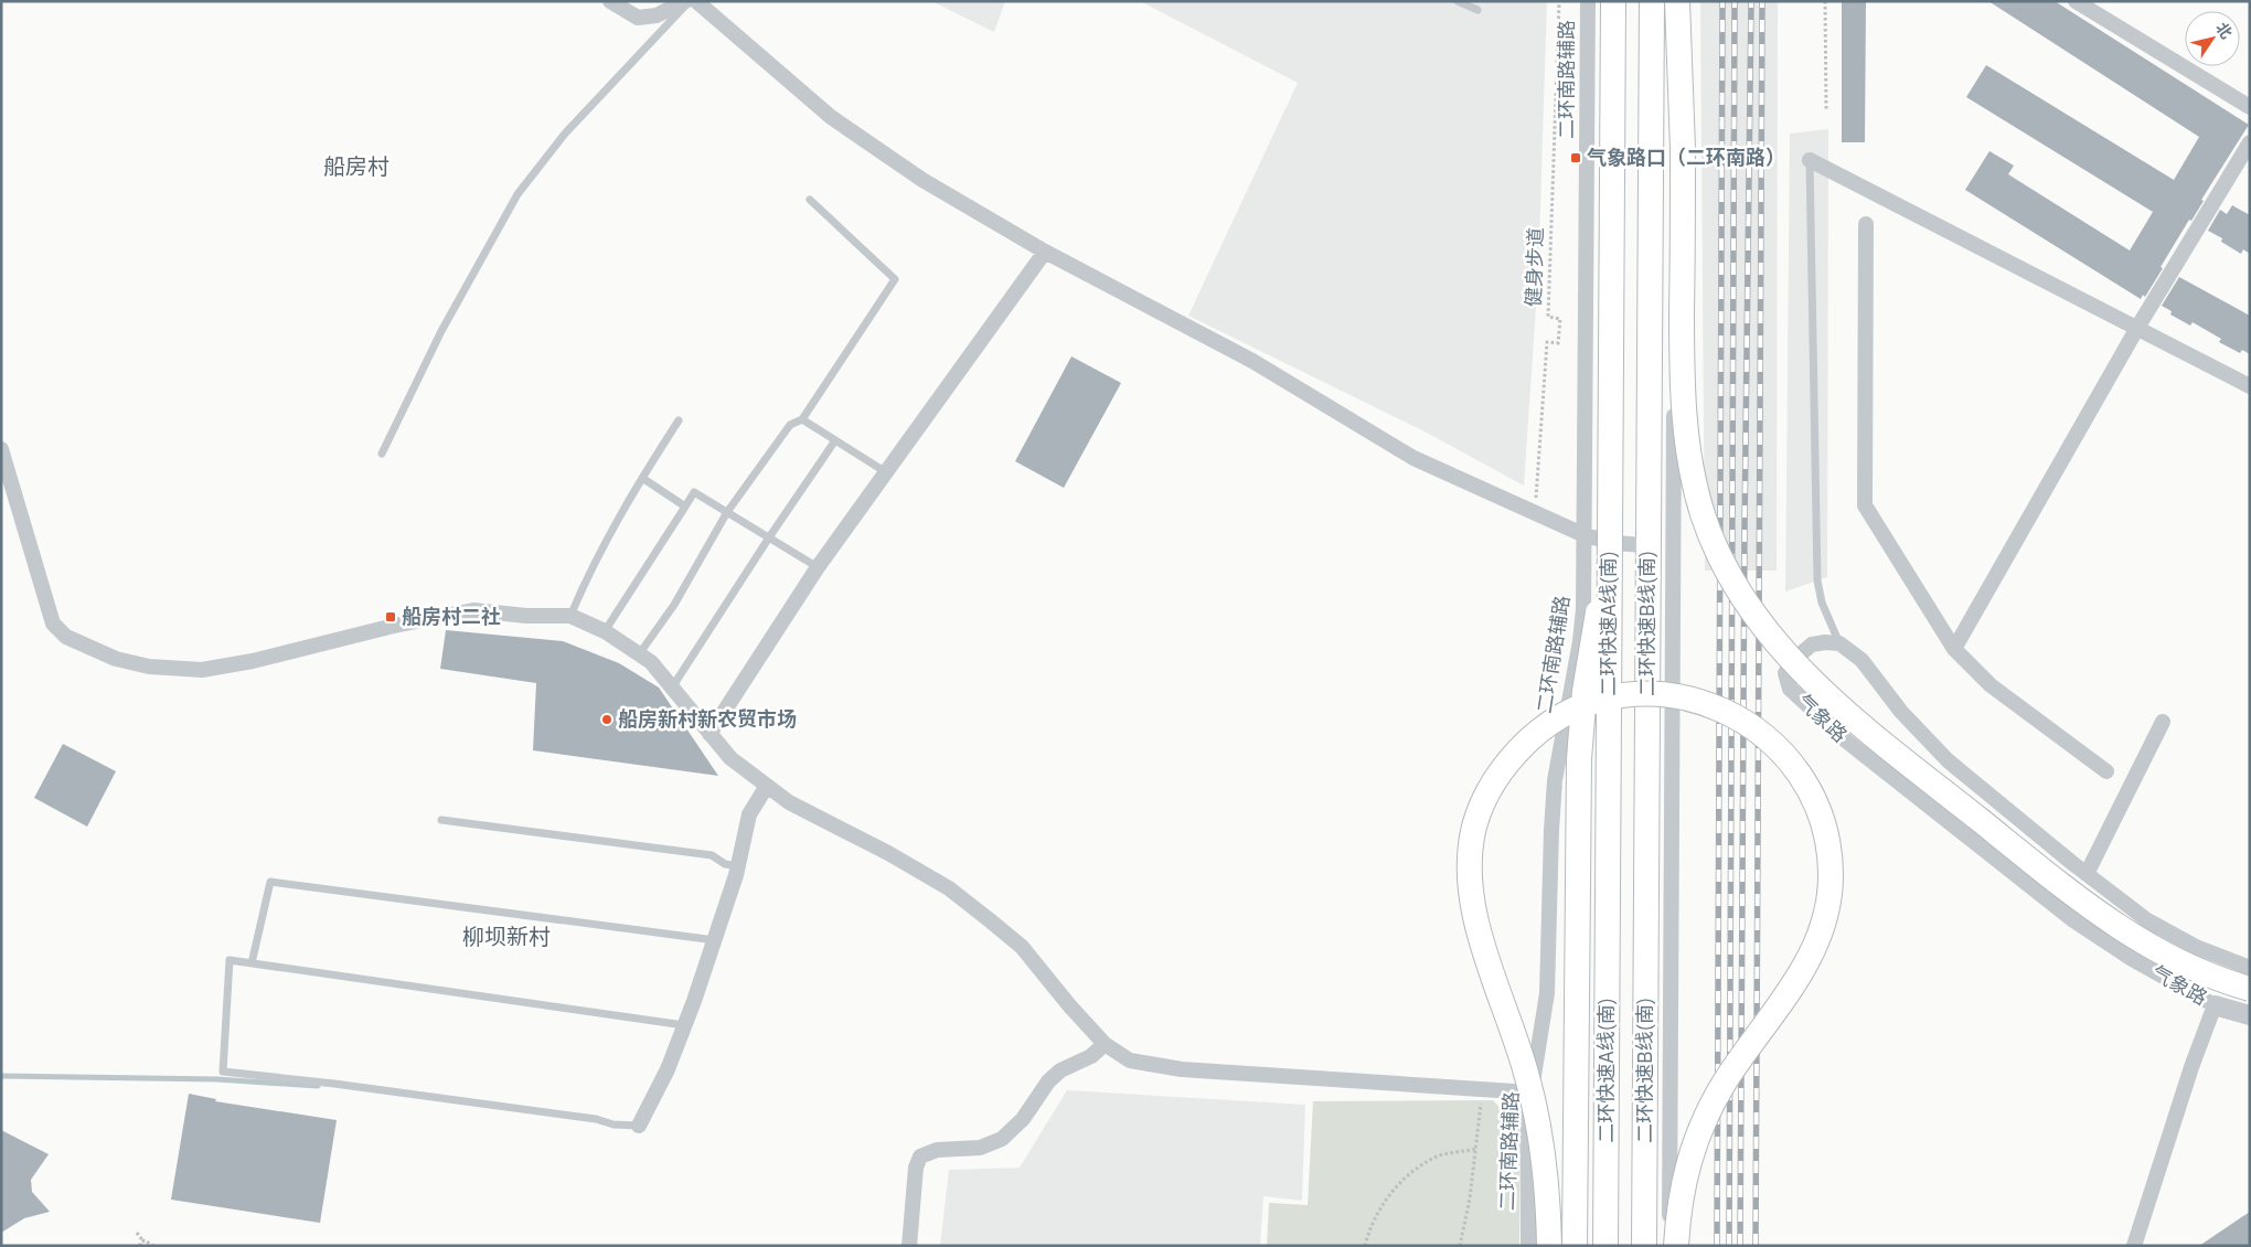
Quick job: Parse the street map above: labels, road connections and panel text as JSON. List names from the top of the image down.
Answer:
{
  "streets": {
    "highway": ["二环快速A线(南)", "二环快速B线(南)"],
    "street": ["二环南路辅路", "气象路"],
    "path": ["健身步道"]
  },
  "districts": ["船房村", "柳坝新村"],
  "places": {
    "transit": ["气象路口（二环南路）", "船房村二社"],
    "other": ["船房新村新农贸市场"]
  },
  "north": "top right"
}
